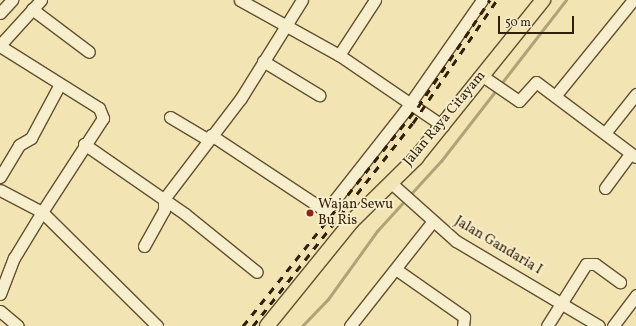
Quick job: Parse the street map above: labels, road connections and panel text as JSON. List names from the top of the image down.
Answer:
{
  "streets": {
    "main road": ["Jalan Raya Citayam"],
    "street": ["Jalan Gandaria I"]
  },
  "crossings": [
    ["Jalan Raya Citayam", "Jalan Gandaria I"]
  ],
  "places": ["Wajan Sewu Bu Ris"],
  "scale_bar": "50 m"
}
